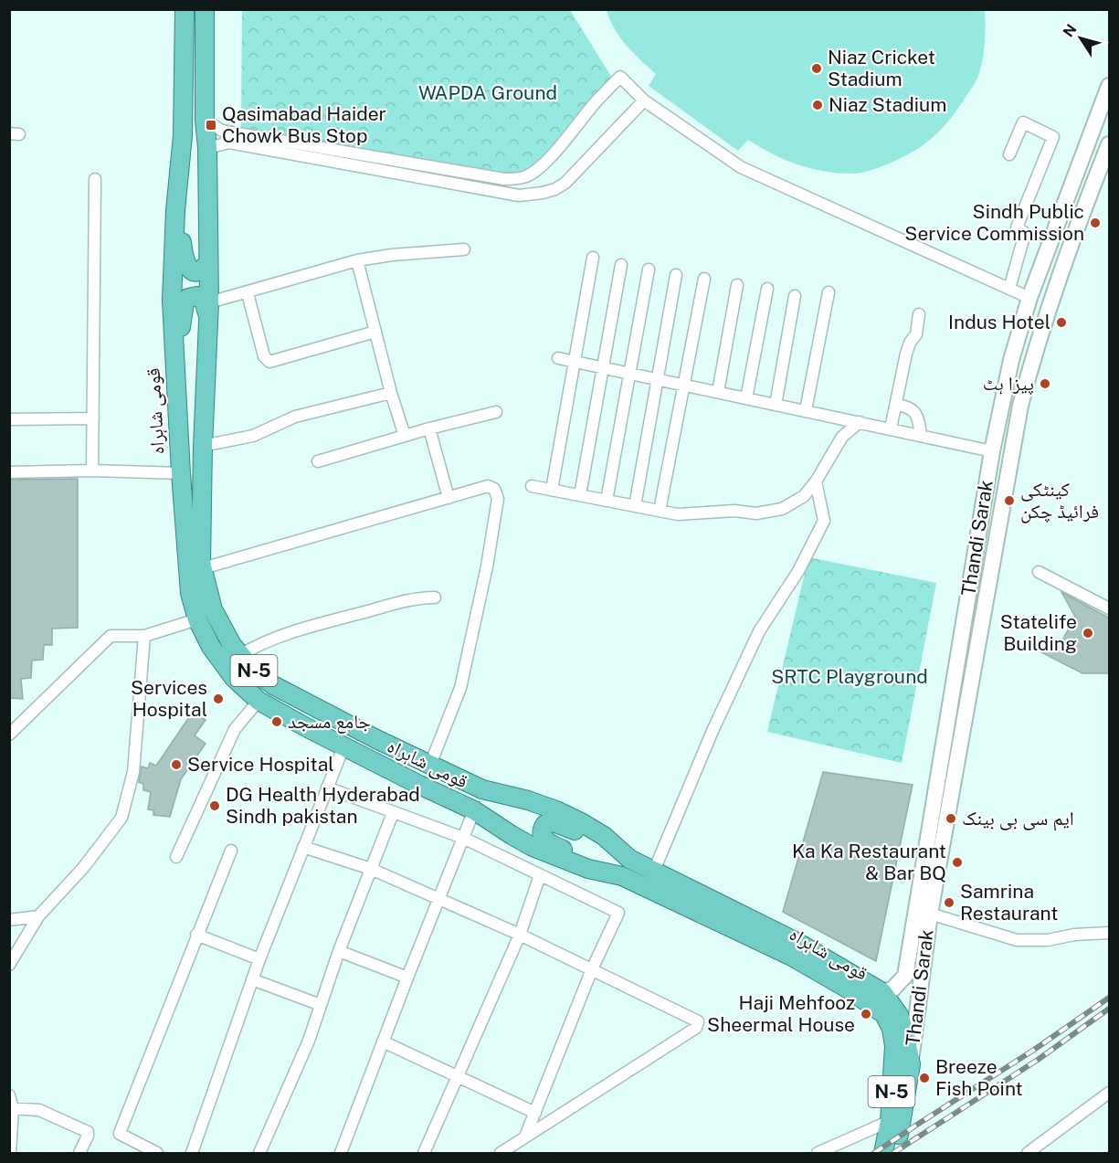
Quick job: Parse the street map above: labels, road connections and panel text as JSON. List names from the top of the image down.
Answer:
{
  "streets": {
    "highway": ["قومی شاہراہ", "N-5"],
    "main road": ["Thandi Sarak"]
  },
  "crossings": [
    ["قومی شاہراہ", "Thandi Sarak"]
  ],
  "parks": ["WAPDA Ground", "SRTC Playground"],
  "places": {
    "other": [
      "Niaz Cricket Stadium",
      "Niaz Stadium",
      "Sindh Public Service Commission",
      "Indus Hotel",
      "پیزا ہٹ",
      "کینٹکی فرائیڈ چکن",
      "Statelife Building",
      "Services Hospital",
      "جامع مسجد",
      "Service Hospital",
      "DG Health Hyderabad Sindh pakistan",
      "ایم سی بی بینک",
      "Ka Ka Restaurant & Bar BQ",
      "Samrina Restaurant",
      "Haji Mehfooz Sheermal House",
      "Breeze Fish Point"
    ],
    "transit": ["Qasimabad Haider Chowk Bus Stop"]
  },
  "north": "top left"
}
